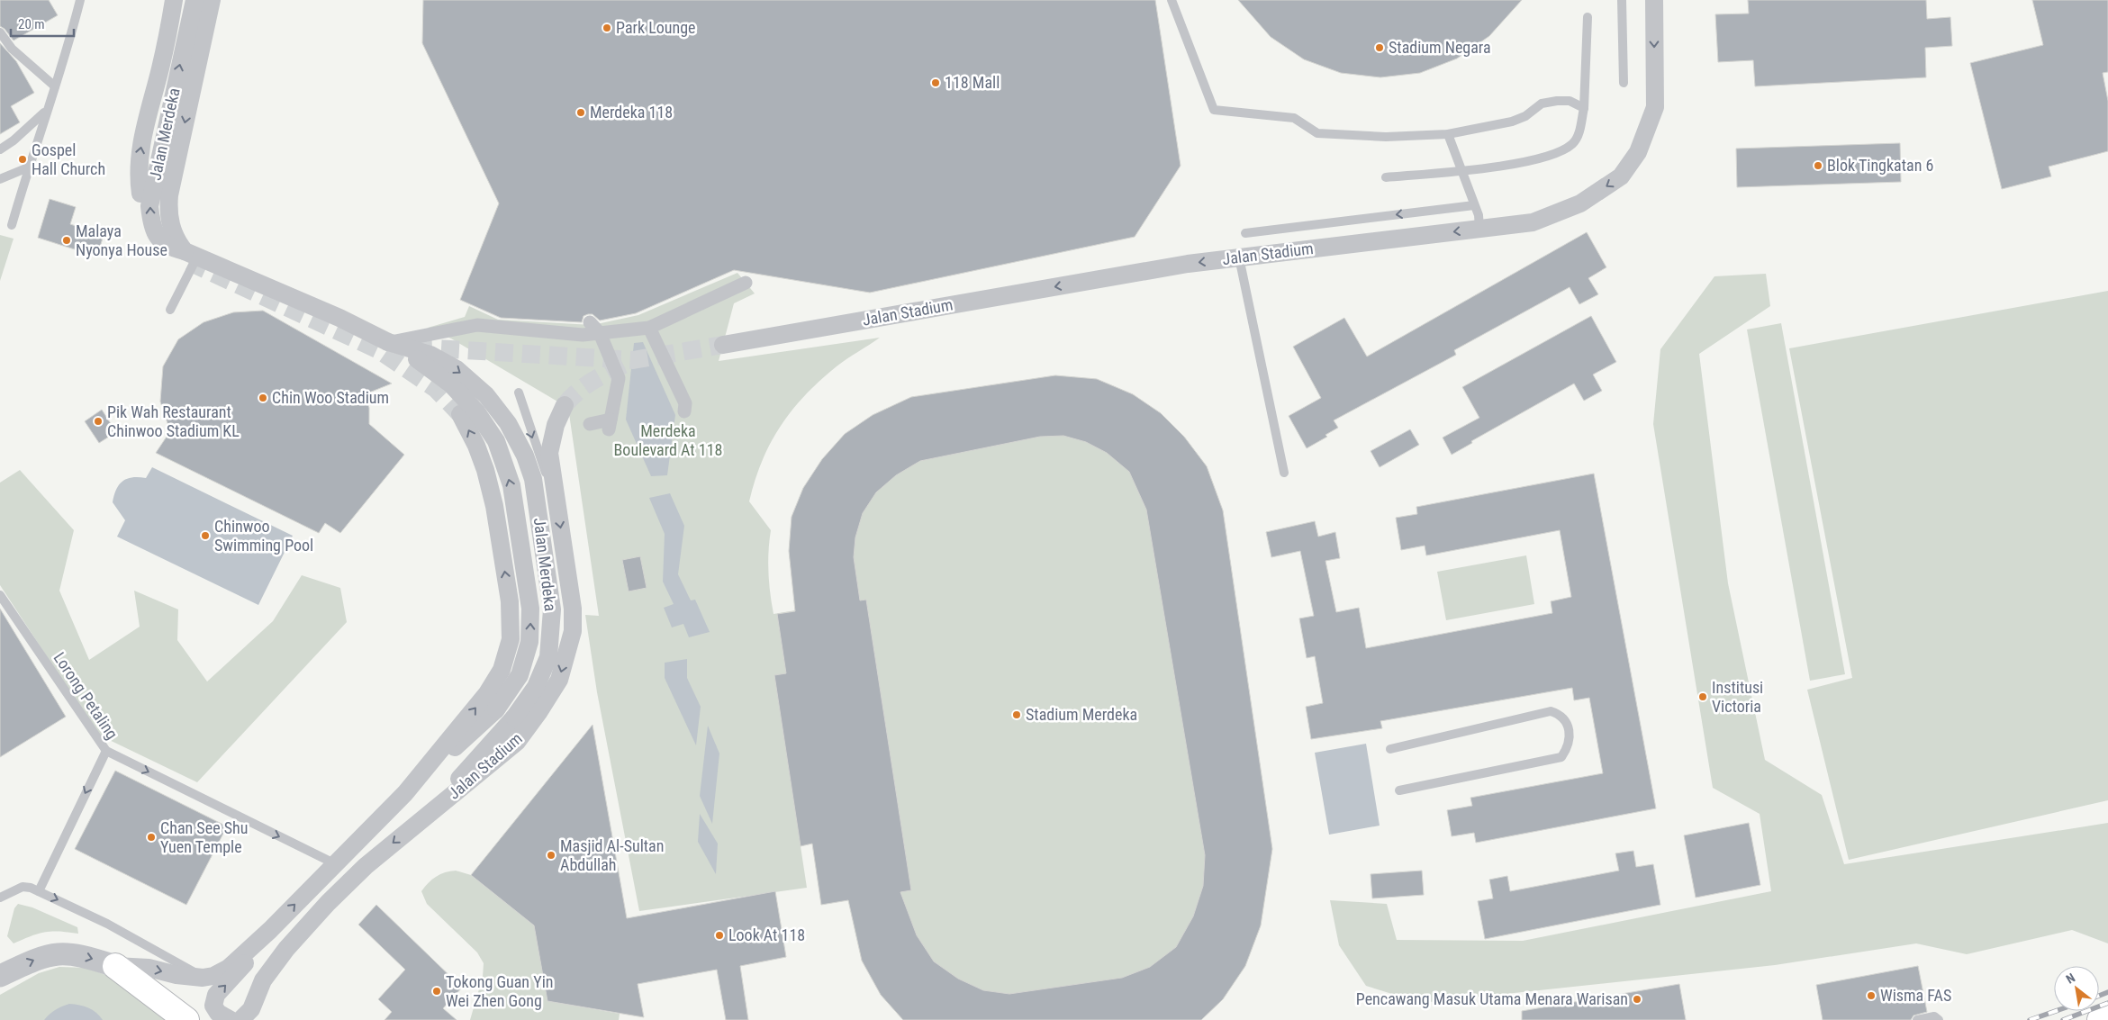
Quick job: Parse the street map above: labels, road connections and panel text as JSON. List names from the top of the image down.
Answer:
{
  "streets": {
    "street": ["Jalan Merdeka", "Jalan Stadium"],
    "lane": ["Lorong Petaling"]
  },
  "crossings": [
    ["Jalan Merdeka", "Jalan Stadium"]
  ],
  "one_way": ["Jalan Stadium", "Lorong Petaling"],
  "parks": ["Merdeka Boulevard At 118"],
  "places": [
    "Park Lounge",
    "Stadium Negara",
    "118 Mall",
    "Merdeka 118",
    "Gospel Hall Church",
    "Blok Tingkatan 6",
    "Malaya Nyonya House",
    "Chin Woo Stadium",
    "Pik Wah Restaurant Chinwoo Stadium KL",
    "Chinwoo Swimming Pool",
    "Institusi Victoria",
    "Stadium Merdeka",
    "Chan See Shu Yuen Temple",
    "Masjid Al-Sultan Abdullah",
    "Look At 118",
    "Tokong Guan Yin Wei Zhen Gong",
    "Wisma FAS",
    "Pencawang Masuk Utama Menara Warisan"
  ],
  "scale_bar": "20 m",
  "north": "top left"
}
